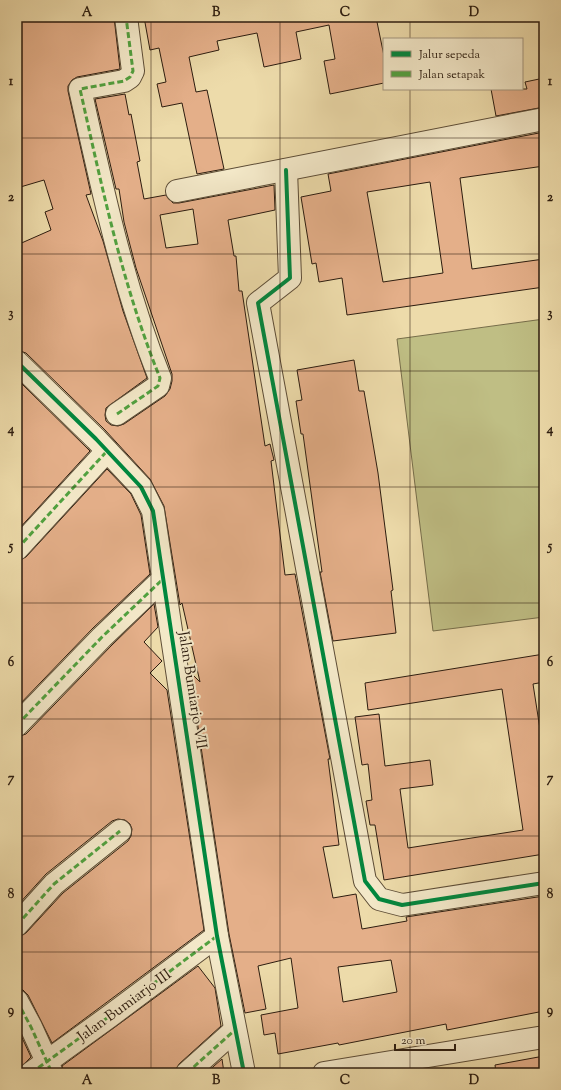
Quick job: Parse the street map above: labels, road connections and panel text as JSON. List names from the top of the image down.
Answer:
{
  "streets": {
    "street": ["Jalan Bumiarjo VII", "Jalan Bumiarjo III"]
  },
  "crossings": [
    ["Jalan Bumiarjo VII", "Jalan Bumiarjo III"]
  ],
  "legend": ["Jalur sepeda", "Jalan setapak"],
  "scale_bar": "20 m",
  "grid": {
    "columns": [
      "A",
      "B",
      "C",
      "D"
    ],
    "rows": [
      "1",
      "2",
      "3",
      "4",
      "5",
      "6",
      "7",
      "8",
      "9"
    ]
  }
}
